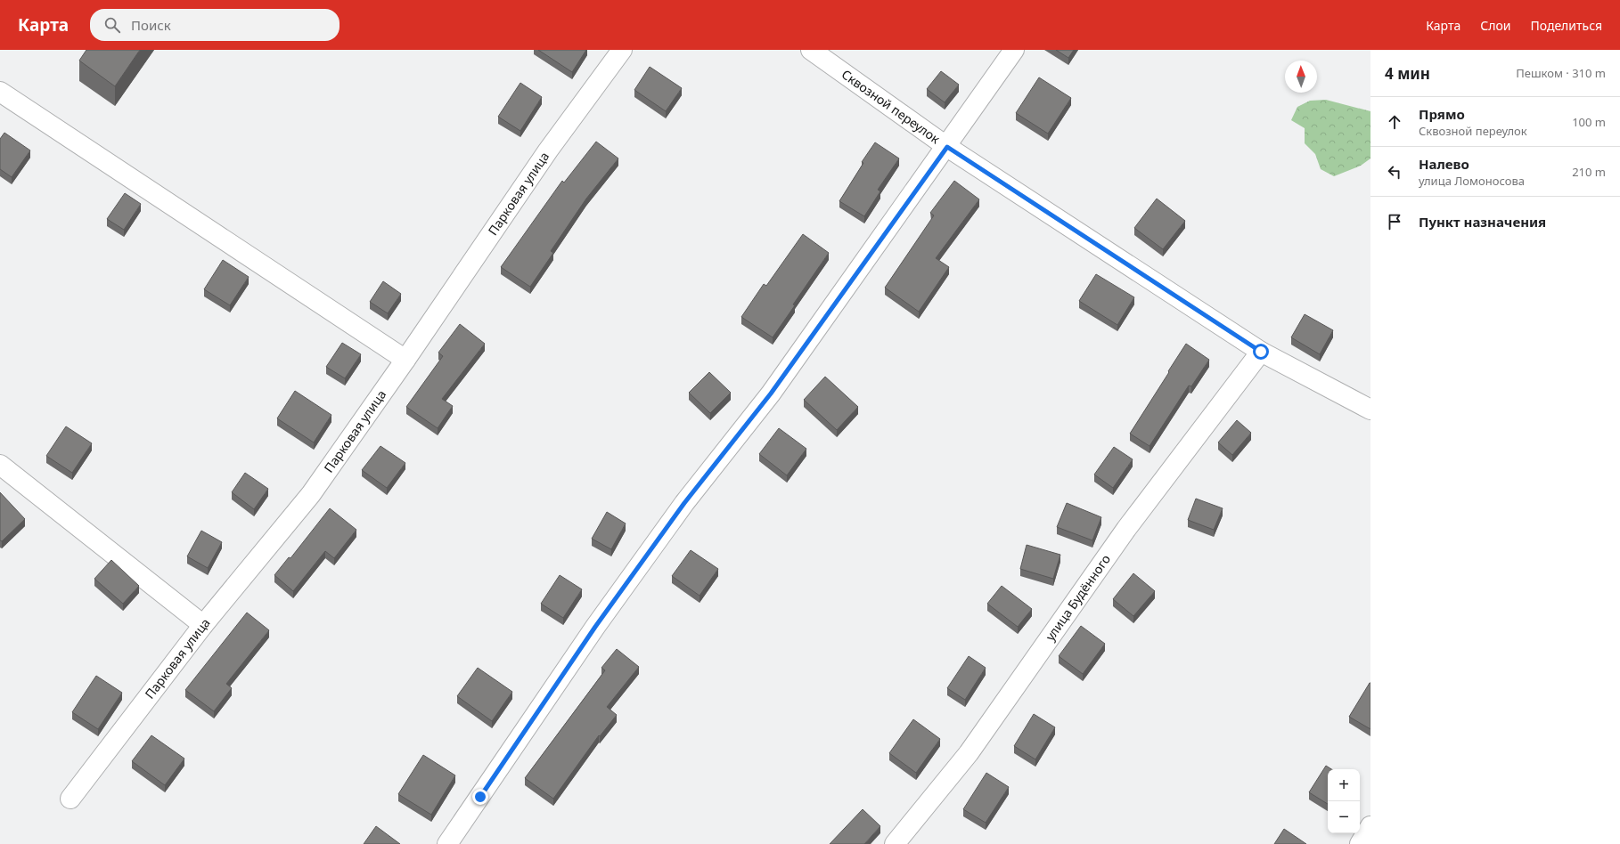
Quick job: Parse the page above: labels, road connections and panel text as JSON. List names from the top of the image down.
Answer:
{
  "streets": {
    "street": ["Сквозной переулок", "Парковая улица", "улица Будённого"]
  },
  "crossings": [
    ["Сквозной переулок", "улица Будённого"]
  ],
  "north": "top",
  "page": {
    "header": "Карта",
    "search": "Поиск",
    "nav": ["Карта", "Слои", "Поделиться"],
    "heading": ["4 мин", "Пешком · 310 m"],
    "list": [
      ["Прямо", "Сквозной переулок", "100 m"],
      ["Налево", "улица Ломоносова", "210 m"],
      "Пункт назначения"
    ],
    "map_buttons": ["+", "−"]
  }
}
